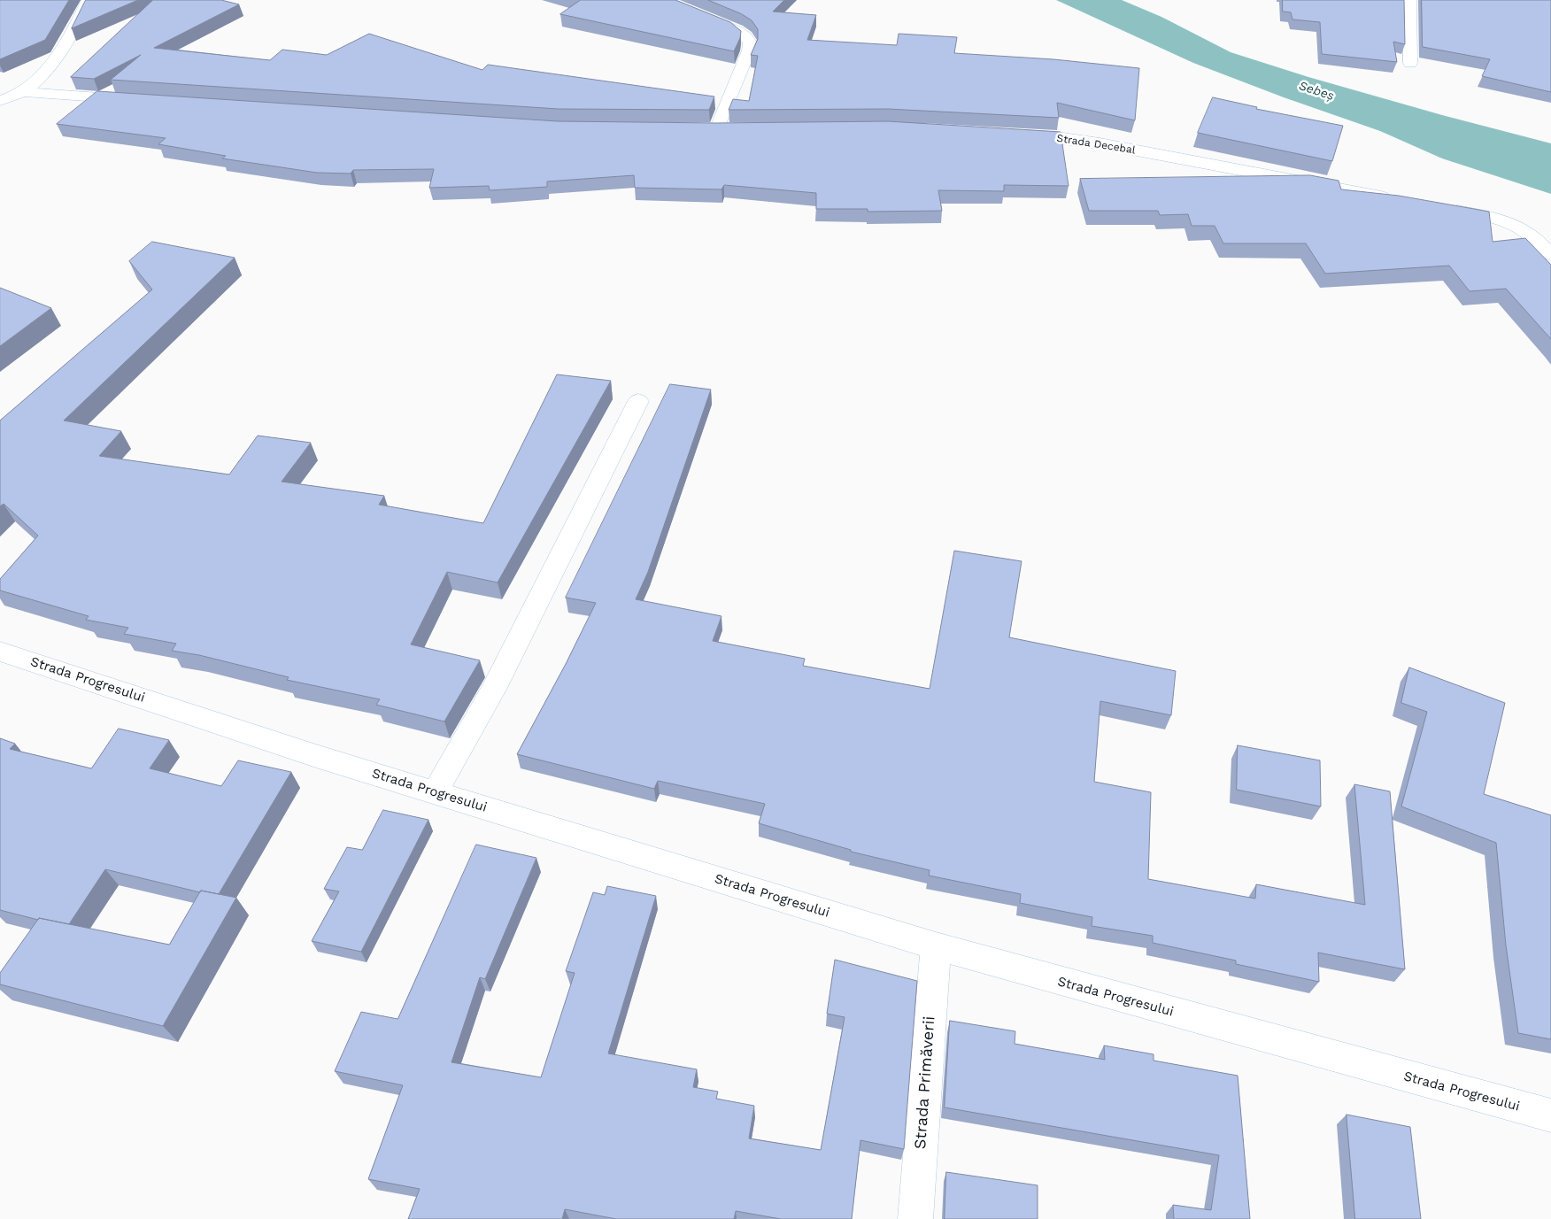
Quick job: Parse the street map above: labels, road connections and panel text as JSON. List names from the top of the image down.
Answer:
{
  "streets": {
    "street": ["Strada Decebal", "Strada Progresului", "Strada Primăverii"]
  },
  "crossings": [
    ["Strada Progresului", "Strada Primăverii"]
  ],
  "water": ["Sebeș"]
}
